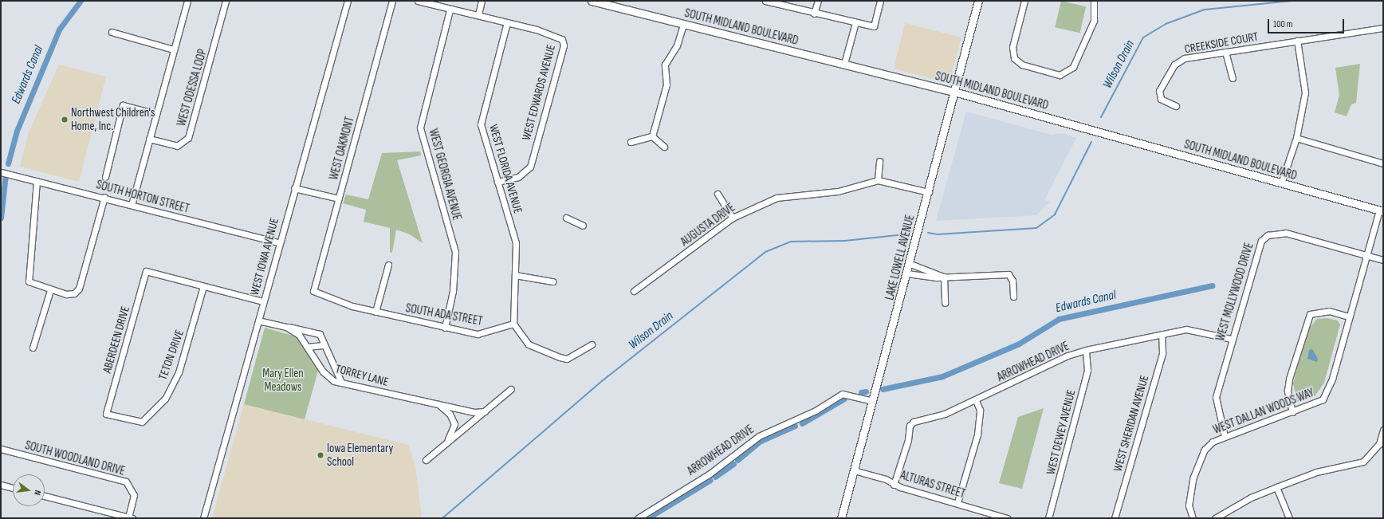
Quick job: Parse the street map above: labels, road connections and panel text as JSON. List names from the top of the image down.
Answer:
{
  "streets": {
    "main road": ["SOUTH MIDLAND BOULEVARD", "LAKE LOWELL AVENUE"],
    "street": [
      "CREEKSIDE COURT",
      "WEST ODESSA LOOP",
      "WEST EDWARDS AVENUE",
      "WEST OAKMONT",
      "WEST FLORIDA AVENUE",
      "WEST GEORGIA AVENUE",
      "SOUTH HORTON STREET",
      "AUGUSTA DRIVE",
      "WEST IOWA AVENUE",
      "WEST MOLLYWOOD DRIVE",
      "SOUTH ADA STREET",
      "ABERDEEN DRIVE",
      "TETON DRIVE",
      "ARROWHEAD DRIVE",
      "TORREY LANE",
      "WEST DALLAN WOODS WAY",
      "WEST SHERIDAN AVENUE",
      "WEST DEWEY AVENUE",
      "SOUTH WOODLAND DRIVE",
      "ALTURAS STREET"
    ]
  },
  "crossings": [
    ["SOUTH MIDLAND BOULEVARD", "LAKE LOWELL AVENUE"],
    ["SOUTH MIDLAND BOULEVARD", "WEST DALLAN WOODS WAY"],
    ["WEST EDWARDS AVENUE", "WEST FLORIDA AVENUE"],
    ["WEST EDWARDS AVENUE", "WEST GEORGIA AVENUE"],
    ["WEST OAKMONT", "SOUTH ADA STREET"],
    ["WEST FLORIDA AVENUE", "SOUTH ADA STREET"],
    ["WEST GEORGIA AVENUE", "SOUTH ADA STREET"],
    ["SOUTH HORTON STREET", "WEST IOWA AVENUE"],
    ["AUGUSTA DRIVE", "LAKE LOWELL AVENUE"],
    ["WEST IOWA AVENUE", "TORREY LANE"],
    ["LAKE LOWELL AVENUE", "ARROWHEAD DRIVE"],
    ["LAKE LOWELL AVENUE", "ALTURAS STREET"],
    ["WEST MOLLYWOOD DRIVE", "ARROWHEAD DRIVE"],
    ["WEST MOLLYWOOD DRIVE", "WEST DALLAN WOODS WAY"],
    ["ABERDEEN DRIVE", "TETON DRIVE"],
    ["ARROWHEAD DRIVE", "WEST SHERIDAN AVENUE"],
    ["ARROWHEAD DRIVE", "WEST DEWEY AVENUE"],
    ["ARROWHEAD DRIVE", "ALTURAS STREET"]
  ],
  "water": ["Wilson Drain", "Edwards Canal"],
  "parks": ["Mary Ellen Meadows"],
  "places": ["Northwest Children's Home, Inc.", "Iowa Elementary School"],
  "scale_bar": "100 m",
  "north": "right"
}
